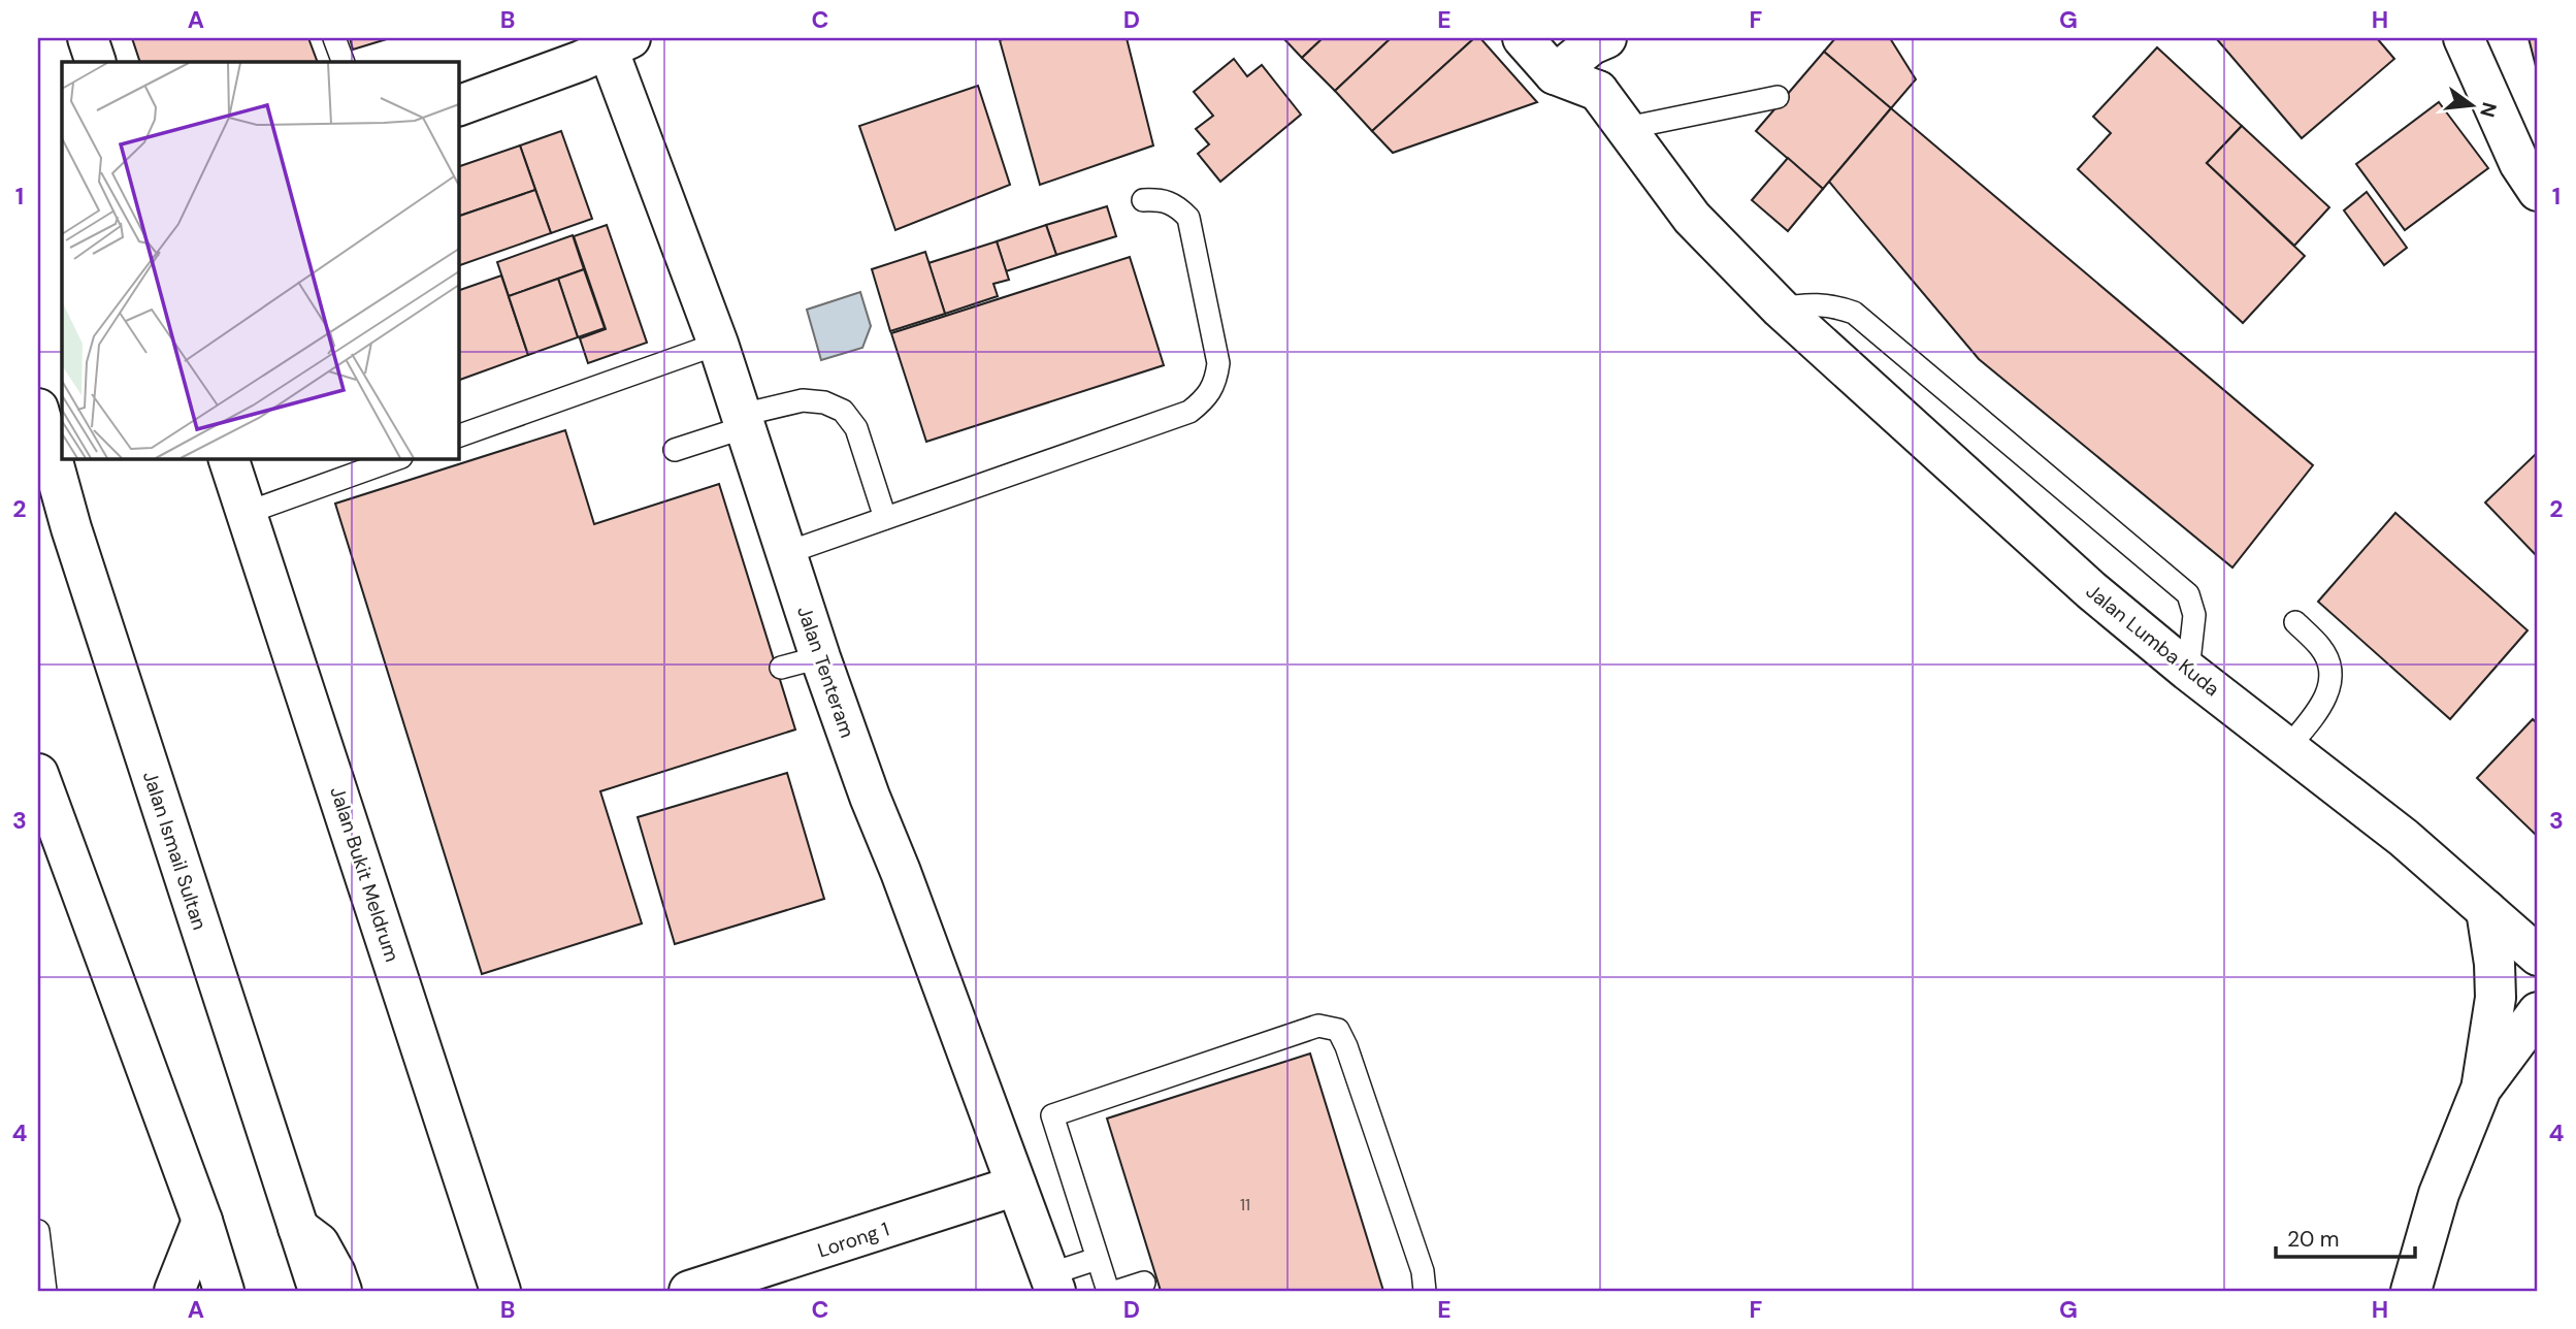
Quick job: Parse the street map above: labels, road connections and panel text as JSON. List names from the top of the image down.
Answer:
{
  "streets": {
    "street": [
      "Jalan Lumba Kuda",
      "Jalan Tenteram",
      "Jalan Ismail Sultan",
      "Jalan Bukit Meldrum",
      "Lorong 1"
    ]
  },
  "crossings": [
    ["Jalan Tenteram", "Lorong 1"]
  ],
  "house_numbers": ["11"],
  "scale_bar": "20 m",
  "north": "right",
  "grid": {
    "columns": [
      "A",
      "B",
      "C",
      "D",
      "E",
      "F",
      "G",
      "H"
    ],
    "rows": [
      "1",
      "2",
      "3",
      "4"
    ]
  }
}
